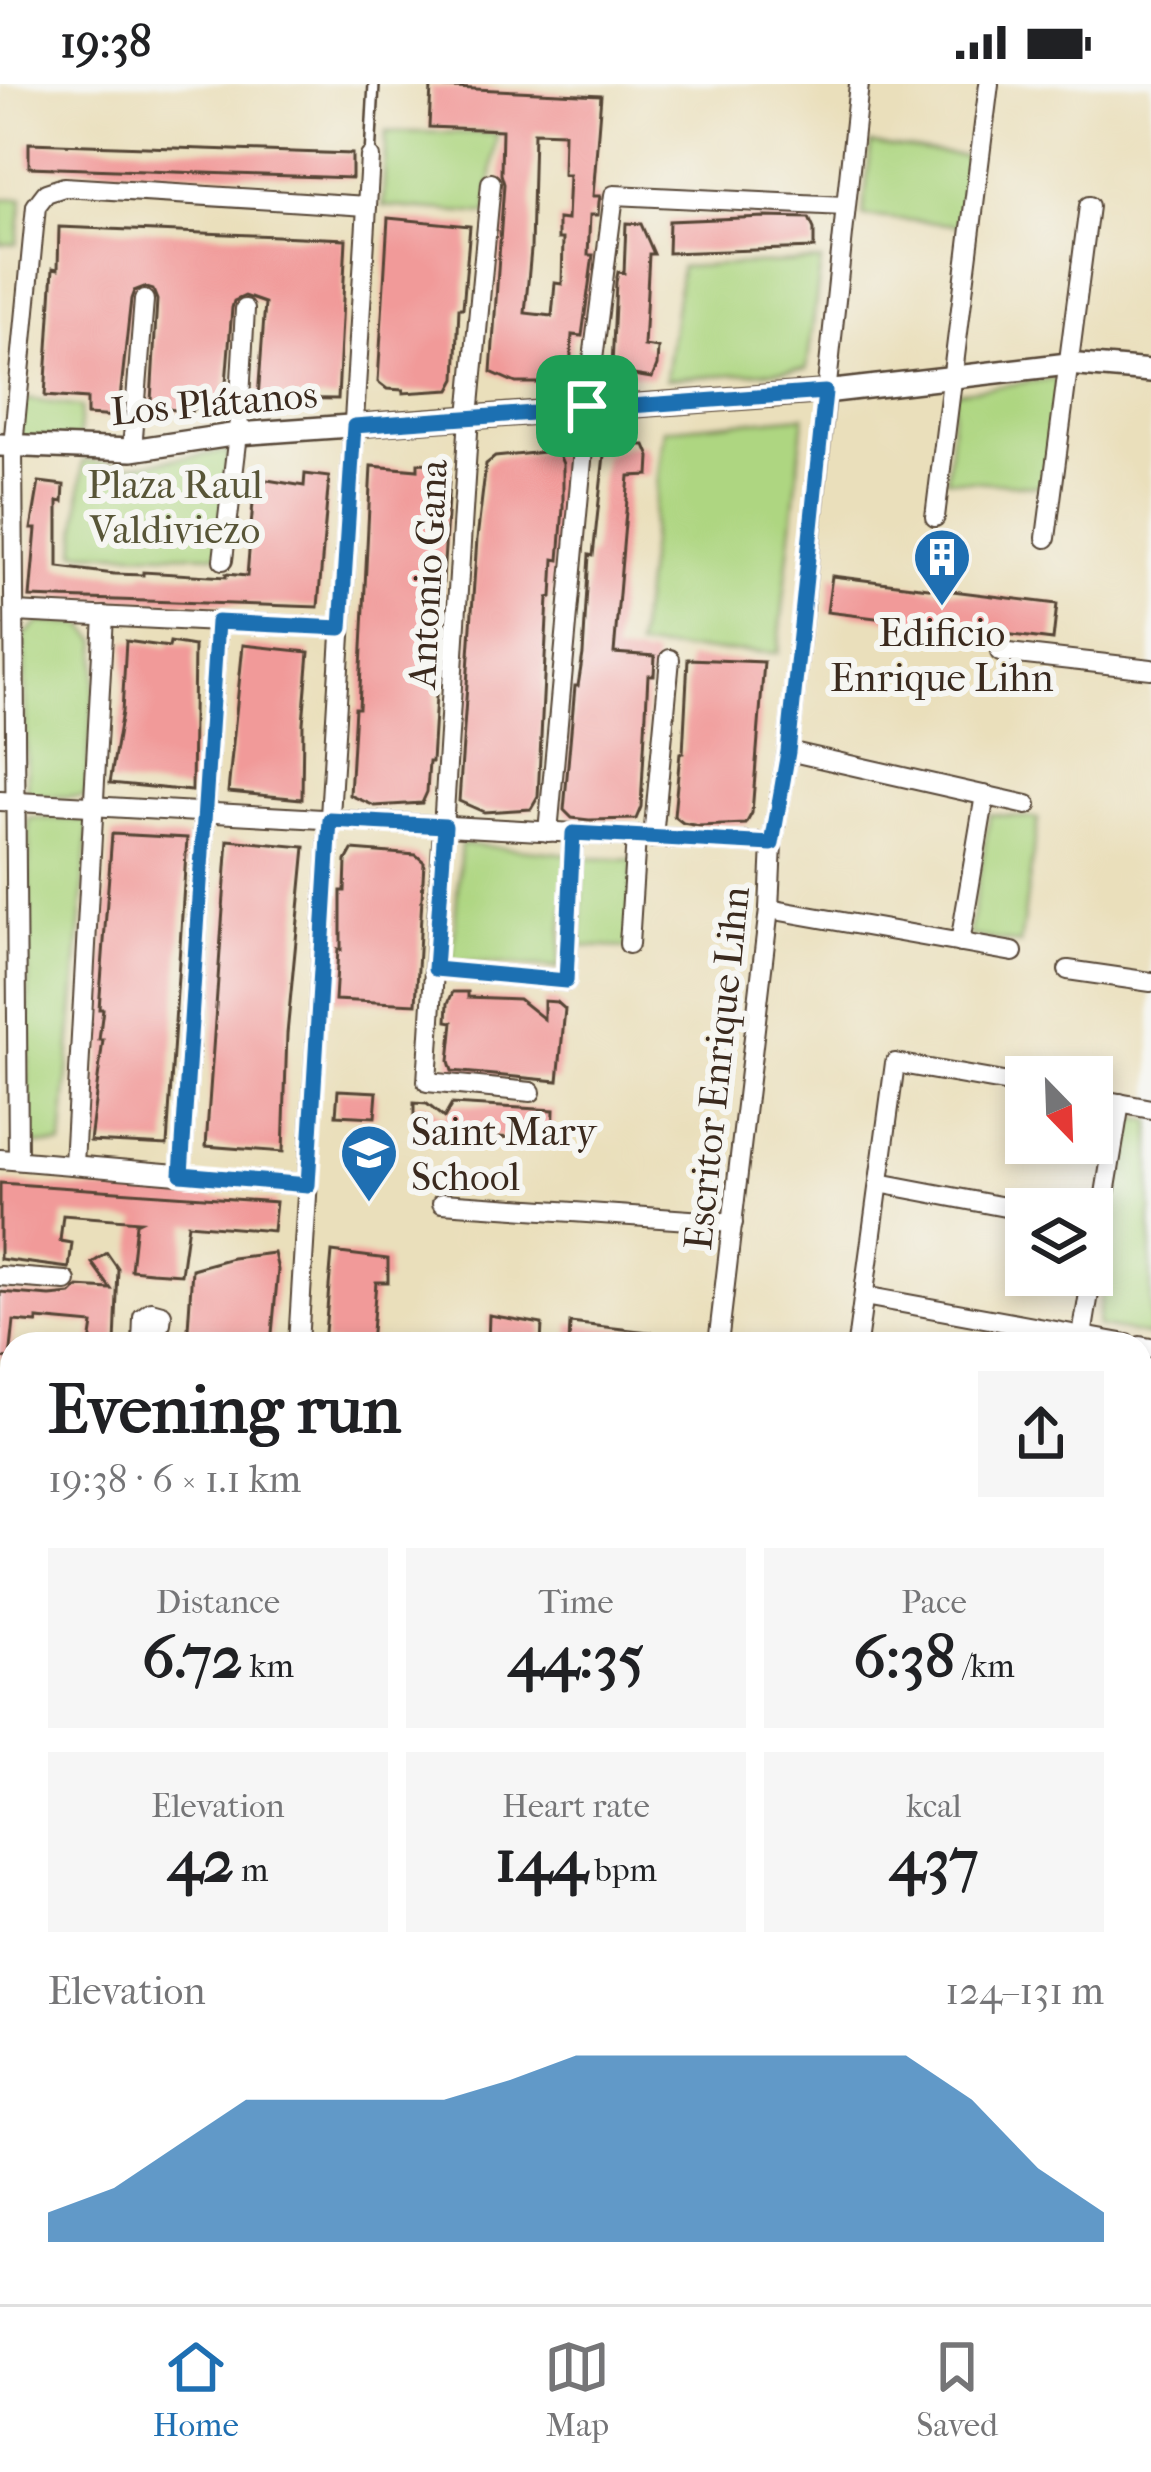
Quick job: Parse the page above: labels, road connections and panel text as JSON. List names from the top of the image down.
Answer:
{
  "streets": {
    "street": ["Los Plátanos", "Antonio Gana", "Escritor Enrique Lihn"]
  },
  "crossings": [
    ["Los Plátanos", "Antonio Gana"],
    ["Los Plátanos", "Escritor Enrique Lihn"]
  ],
  "parks": ["Plaza Raul Valdiviezo"],
  "places": {
    "building": ["Edificio Enrique Lihn"],
    "school or university": ["Saint Mary School"]
  },
  "north": "bottom right",
  "page": {
    "status": "19:38",
    "heading": ["Evening run", "19:38 · 6 × 1.1 km"],
    "stats": [
      ["Distance", "6.72 km"],
      ["Time", "44:35"],
      ["Pace", "6:38 /km"],
      ["Elevation", "42 m"],
      ["Heart rate", "144 bpm"],
      ["kcal", "437"]
    ],
    "chart": ["Elevation", "124–131 m"],
    "tabs": ["Home", "Map", "Saved"]
  }
}
